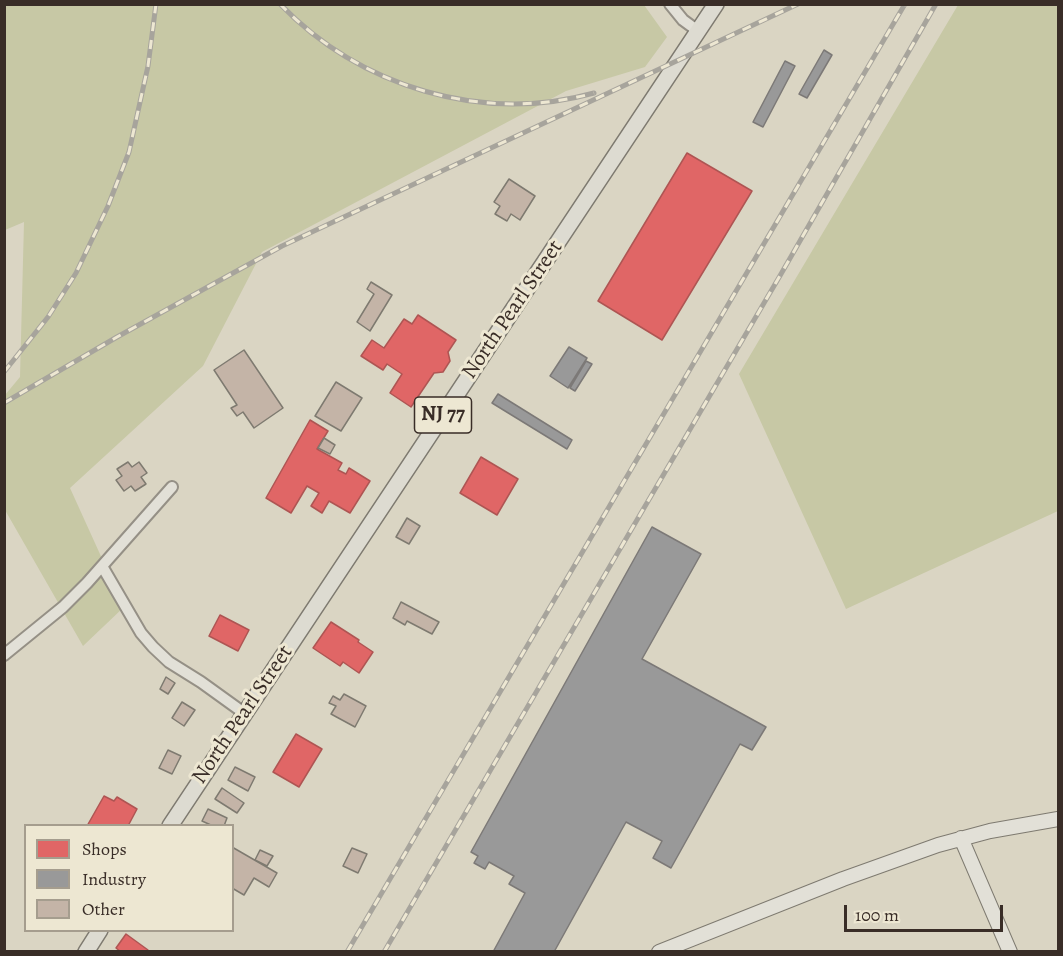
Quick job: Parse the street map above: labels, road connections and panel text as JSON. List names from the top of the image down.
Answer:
{
  "streets": {
    "main road": ["North Pearl Street", "NJ 77"]
  },
  "legend": ["Shops", "Industry", "Other"],
  "scale_bar": "100 m"
}
